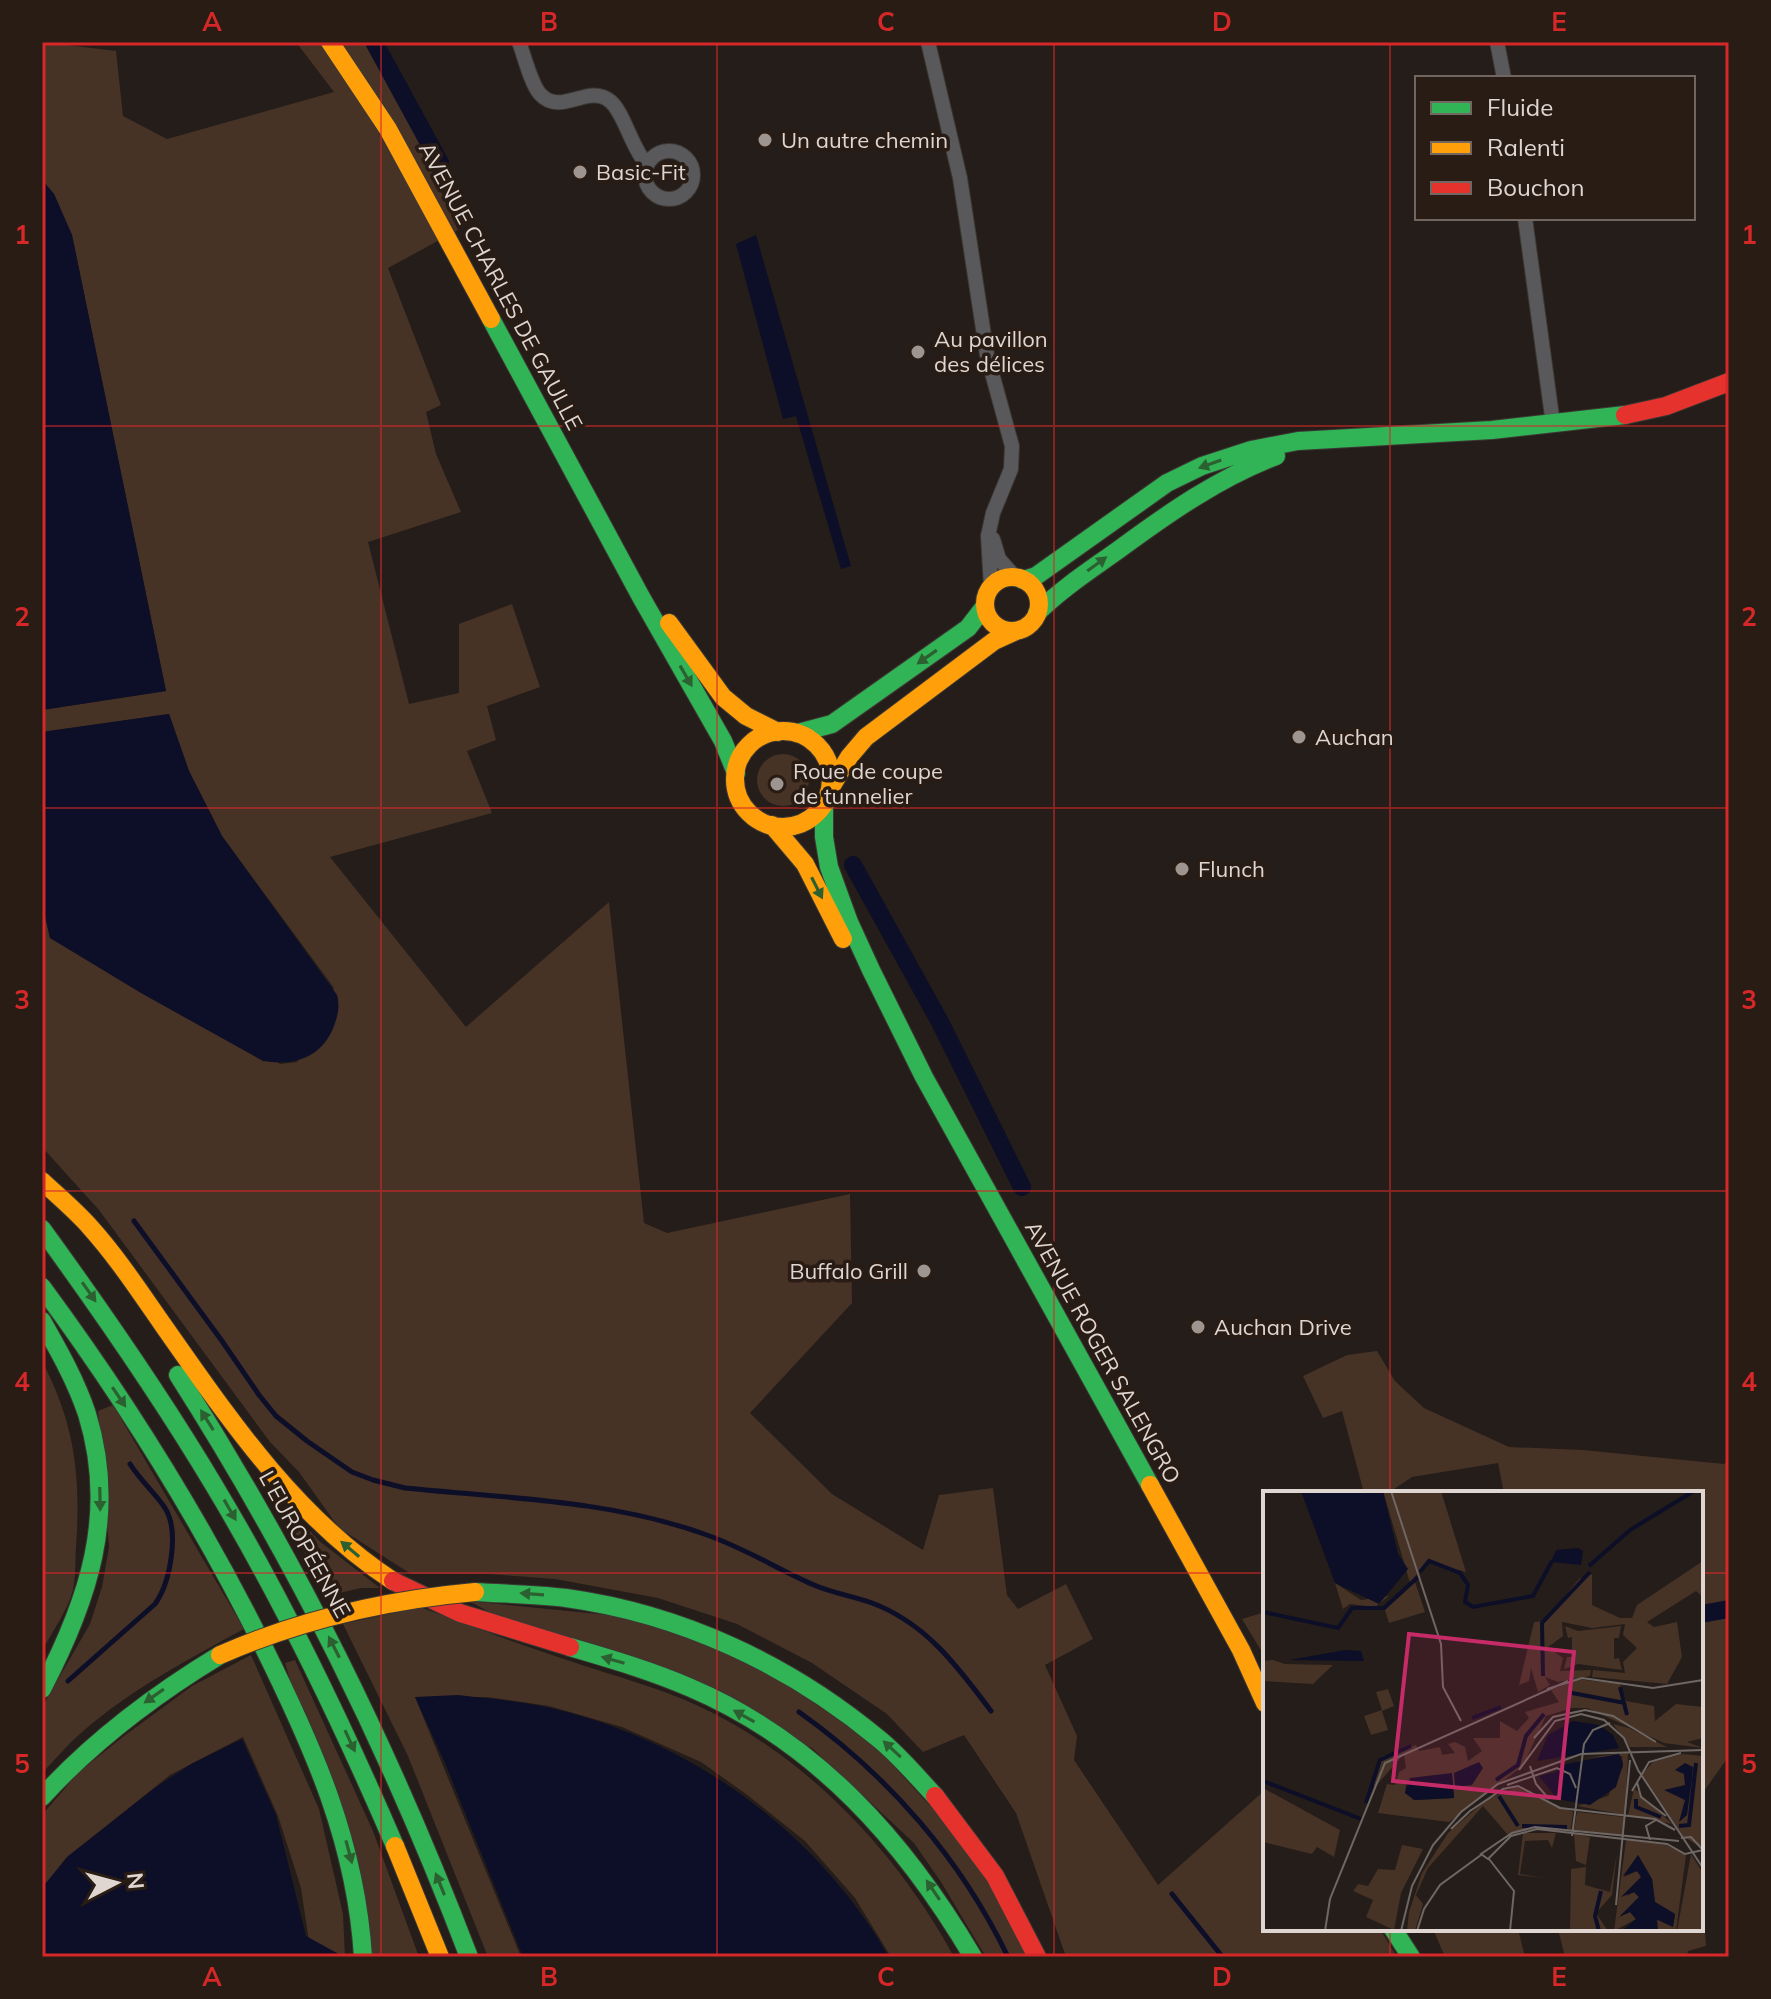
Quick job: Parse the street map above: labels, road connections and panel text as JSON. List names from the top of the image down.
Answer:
{
  "streets": {
    "main road": ["AVENUE CHARLES DE GAULLE", "AVENUE ROGER SALENGRO", "L'EUROPÉENNE"]
  },
  "crossings": [
    ["AVENUE CHARLES DE GAULLE", "AVENUE ROGER SALENGRO"]
  ],
  "places": [
    "Un autre chemin",
    "Basic-Fit",
    "Au pavillon des délices",
    "Auchan",
    "Roue de coupe de tunnelier",
    "Flunch",
    "Buffalo Grill",
    "Auchan Drive"
  ],
  "legend": ["Fluide", "Ralenti", "Bouchon"],
  "north": "right",
  "grid": {
    "columns": [
      "A",
      "B",
      "C",
      "D",
      "E"
    ],
    "rows": [
      "1",
      "2",
      "3",
      "4",
      "5"
    ]
  }
}
